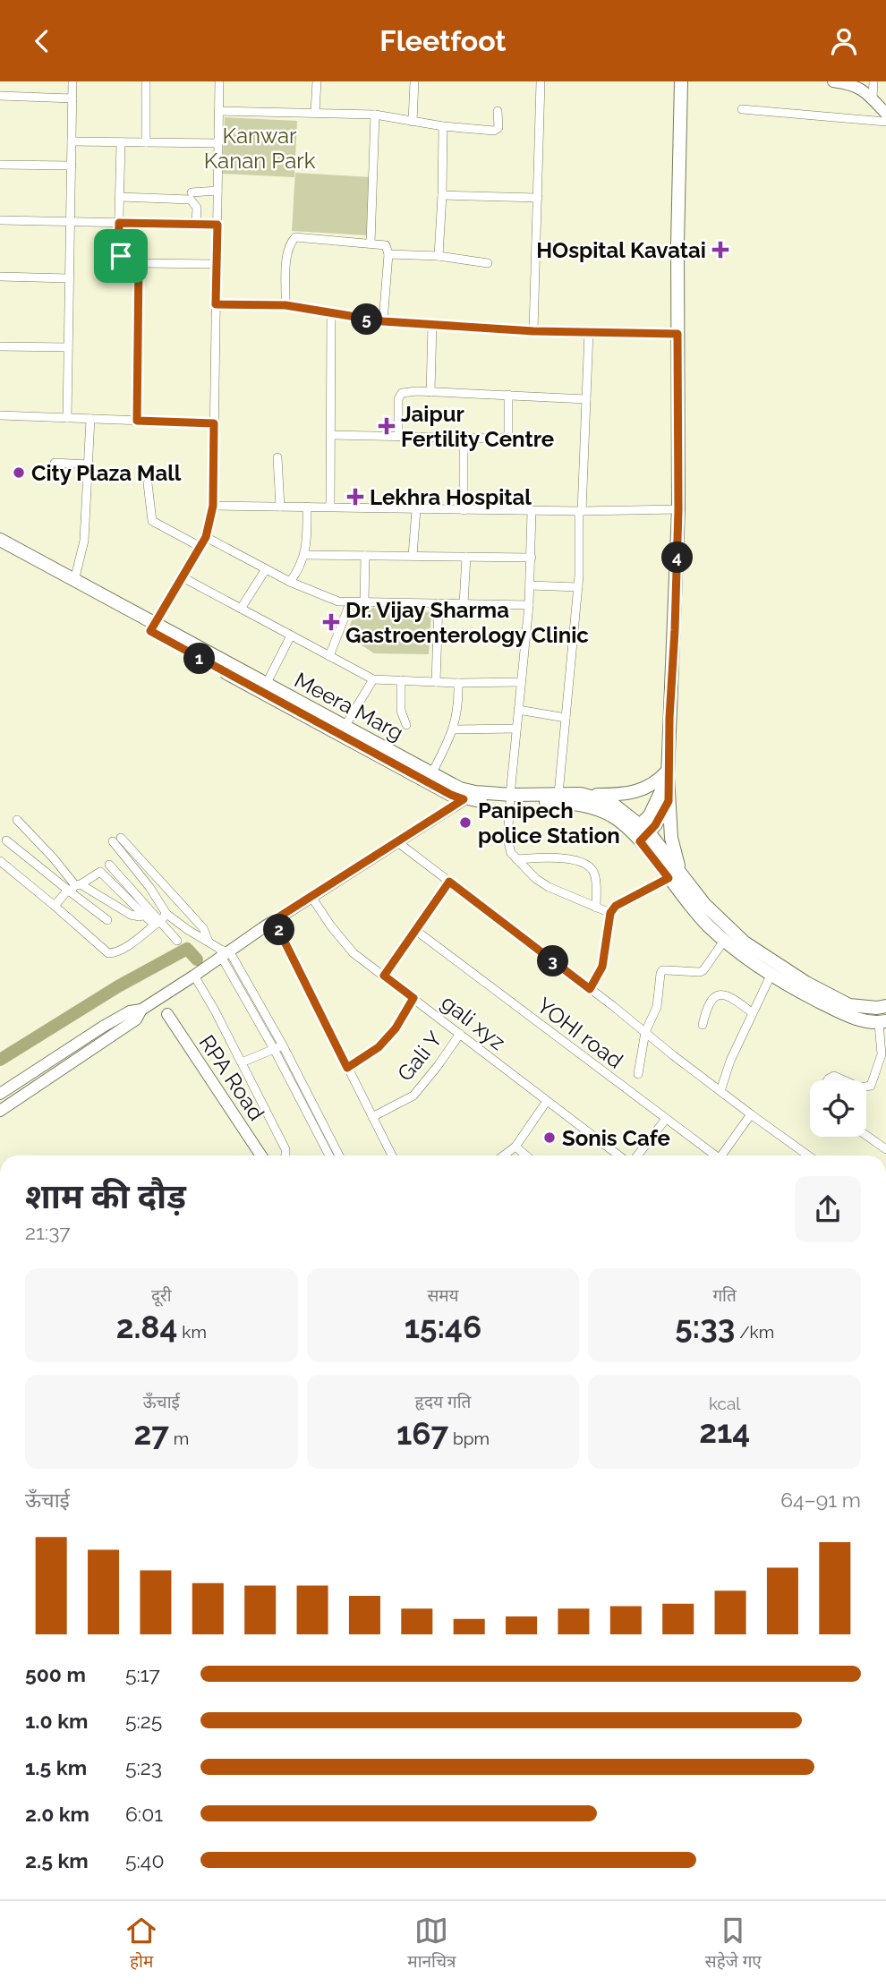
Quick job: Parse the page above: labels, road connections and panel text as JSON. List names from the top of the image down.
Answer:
{
  "streets": {
    "main road": ["Meera Marg"],
    "street": [
      "gali xyz",
      "YOHI road",
      "Gali Y",
      "RPA Road"
    ]
  },
  "crossings": [
    ["gali xyz", "Gali Y"]
  ],
  "parks": ["Kanwar Kanan Park"],
  "places": {
    "health": [
      "HOspital Kavatai",
      "Jaipur Fertility Centre",
      "Lekhra Hospital",
      "Dr. Vijay Sharma Gastroenterology Clinic"
    ],
    "other": ["City Plaza Mall", "Panipech police Station", "Sonis Cafe"]
  },
  "page": {
    "header": "Fleetfoot",
    "pins": [
      "5",
      "4",
      "1",
      "2",
      "3"
    ],
    "heading": ["शाम की दौड़", "21:37"],
    "stats": [
      ["दूरी", "2.84 km"],
      ["समय", "15:46"],
      ["गति", "5:33 /km"],
      ["ऊँचाई", "27 m"],
      ["हृदय गति", "167 bpm"],
      ["kcal", "214"]
    ],
    "chart": ["ऊँचाई", "64–91 m"],
    "list": [
      {
        "name": "500 m",
        "note": "5:17"
      },
      {
        "name": "1.0 km",
        "note": "5:25"
      },
      {
        "name": "1.5 km",
        "note": "5:23"
      },
      {
        "name": "2.0 km",
        "note": "6:01"
      },
      {
        "name": "2.5 km",
        "note": "5:40"
      }
    ],
    "tabs": ["होम", "मानचित्र", "सहेजे गए"]
  }
}
